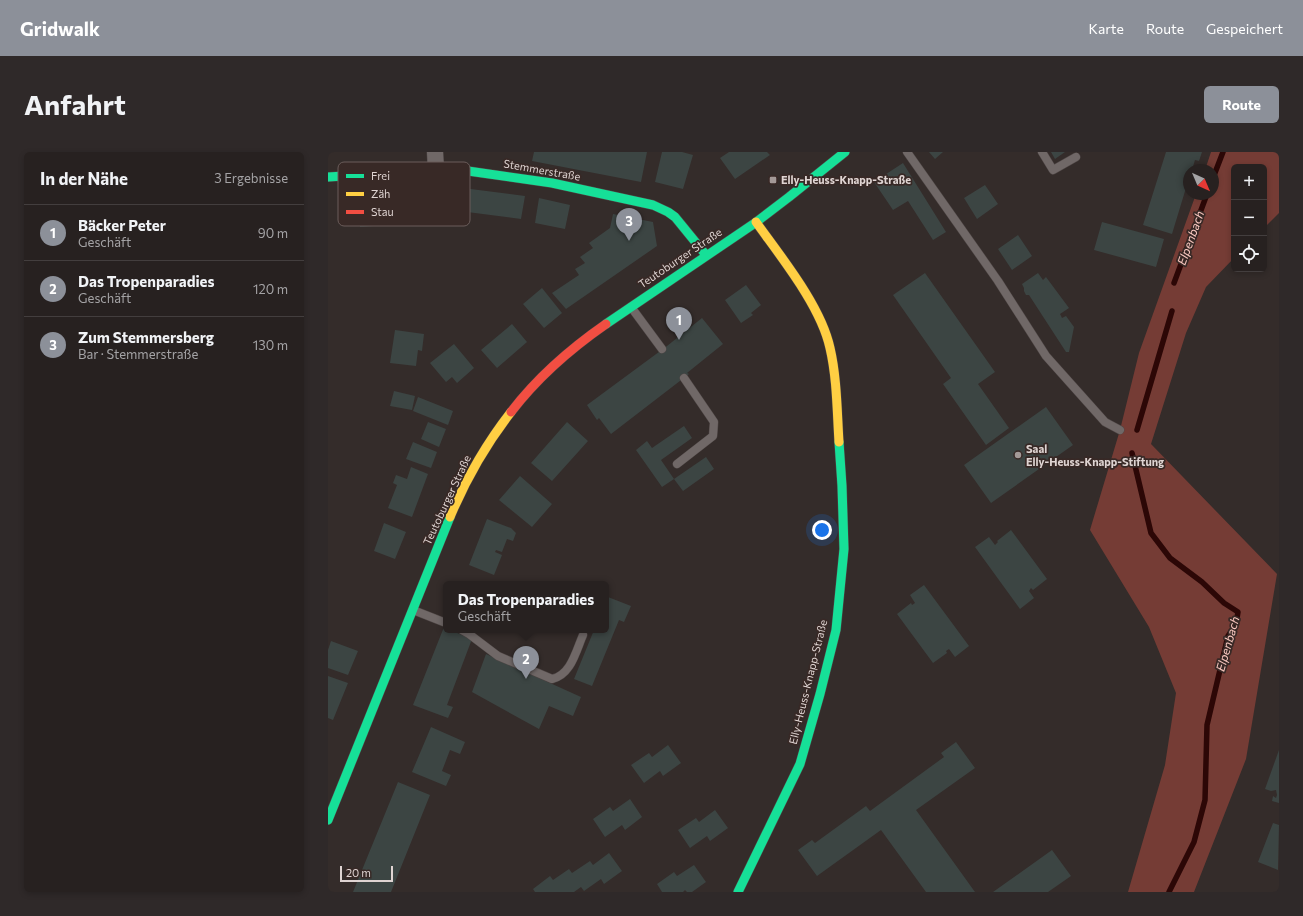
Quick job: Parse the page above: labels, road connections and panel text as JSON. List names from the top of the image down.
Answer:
{
  "streets": {
    "street": ["Stemmerstraße", "Teutoburger Straße", "Elly-Heuss-Knapp-Straße"]
  },
  "crossings": [
    ["Stemmerstraße", "Teutoburger Straße"],
    ["Teutoburger Straße", "Elly-Heuss-Knapp-Straße"]
  ],
  "water": ["Elpenbach"],
  "places": {
    "transit": ["Elly-Heuss-Knapp-Straße"],
    "other": ["Saal Elly-Heuss-Knapp-Stiftung"]
  },
  "legend": ["Frei", "Zäh", "Stau"],
  "scale_bar": "20 m",
  "north": "bottom right",
  "page": {
    "header": "Gridwalk",
    "nav": ["Karte", "Route", "Gespeichert"],
    "buttons": "Route",
    "title": "Anfahrt",
    "heading": ["In der Nähe", "3 Ergebnisse"],
    "map_buttons": ["+", "−"],
    "list": [
      {
        "mark": "1",
        "name": "Bäcker Peter",
        "note": "Geschäft",
        "value": "90 m"
      },
      {
        "mark": "2",
        "name": "Das Tropenparadies",
        "note": "Geschäft",
        "value": "120 m"
      },
      {
        "mark": "3",
        "name": "Zum Stemmersberg",
        "note": "Bar · Stemmerstraße",
        "value": "130 m"
      }
    ],
    "pins": ["3", "1", "2"],
    "popup": ["Das Tropenparadies", "Geschäft"],
    "scale": "20 m"
  }
}
